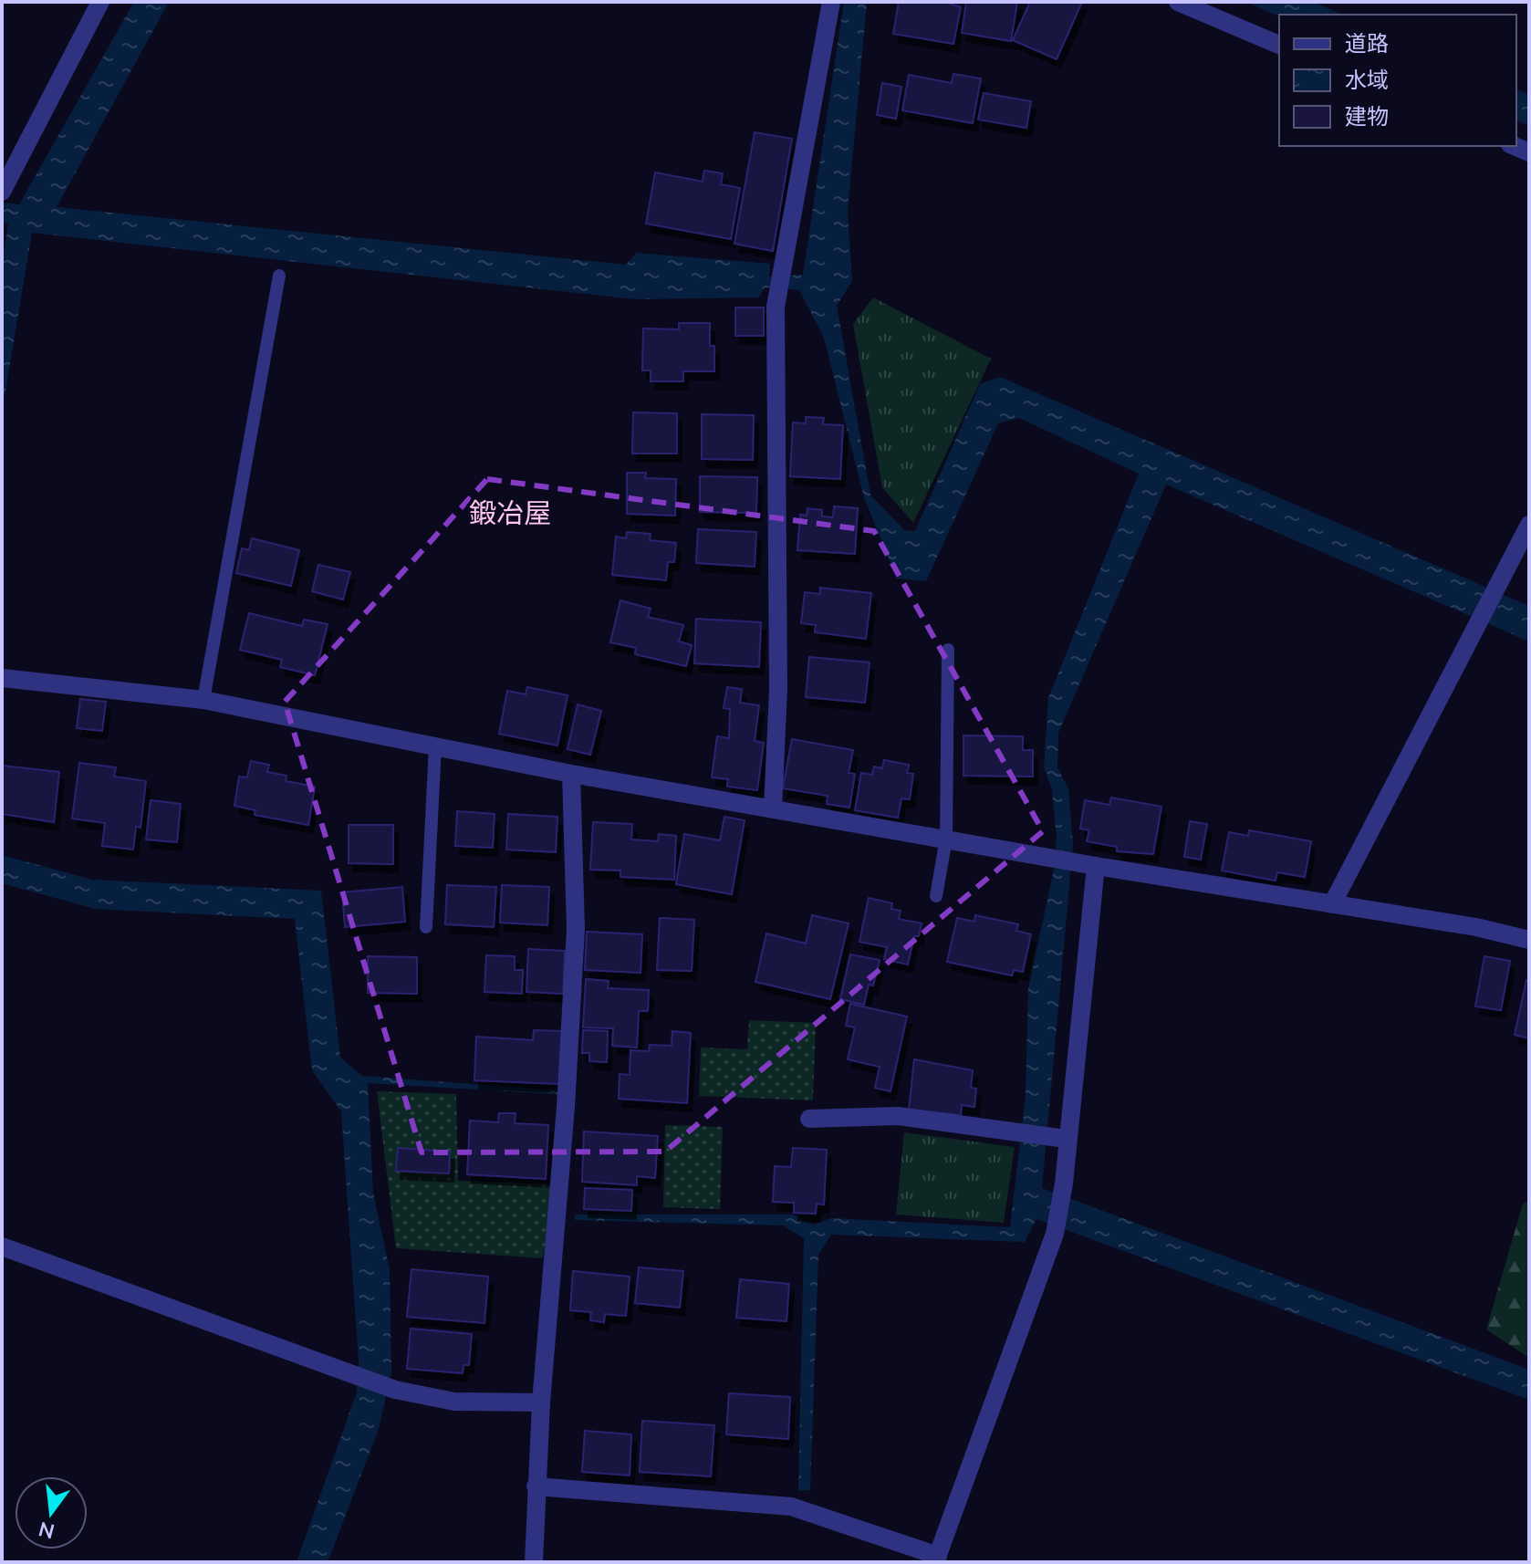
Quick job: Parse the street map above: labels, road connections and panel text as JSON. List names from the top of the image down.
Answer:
{
  "districts": ["鍛冶屋"],
  "legend": ["道路", "水域", "建物"],
  "north": "bottom"
}
